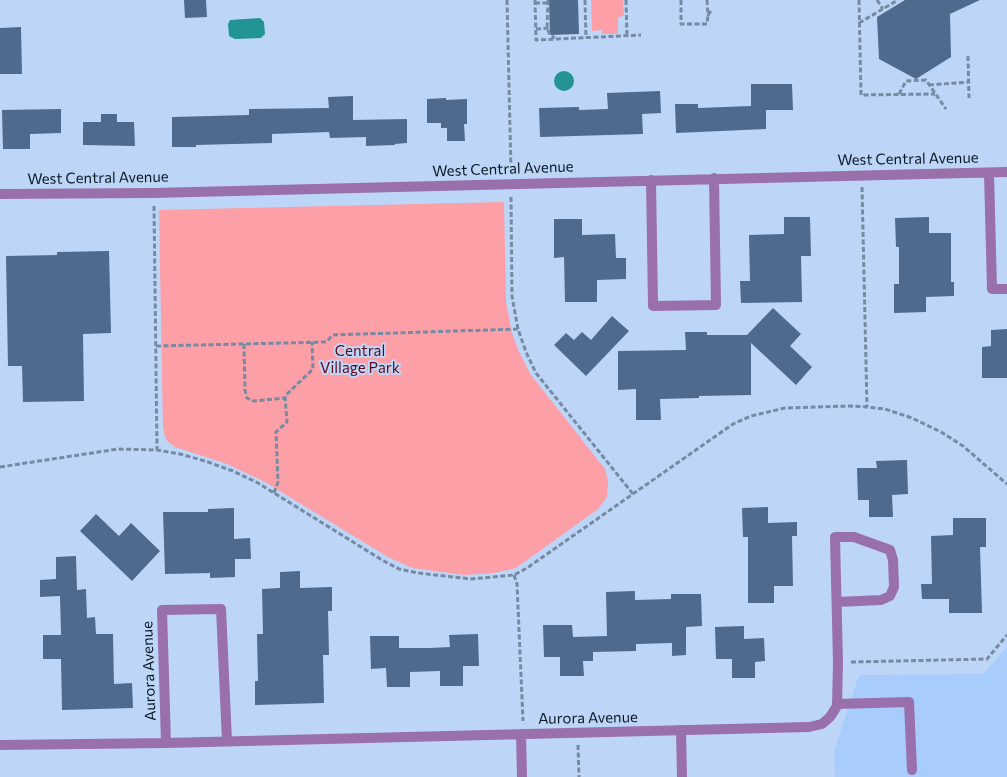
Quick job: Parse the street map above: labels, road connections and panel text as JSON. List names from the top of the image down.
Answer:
{
  "streets": {
    "street": ["West Central Avenue", "Aurora Avenue"]
  },
  "parks": ["Central Village Park"]
}
